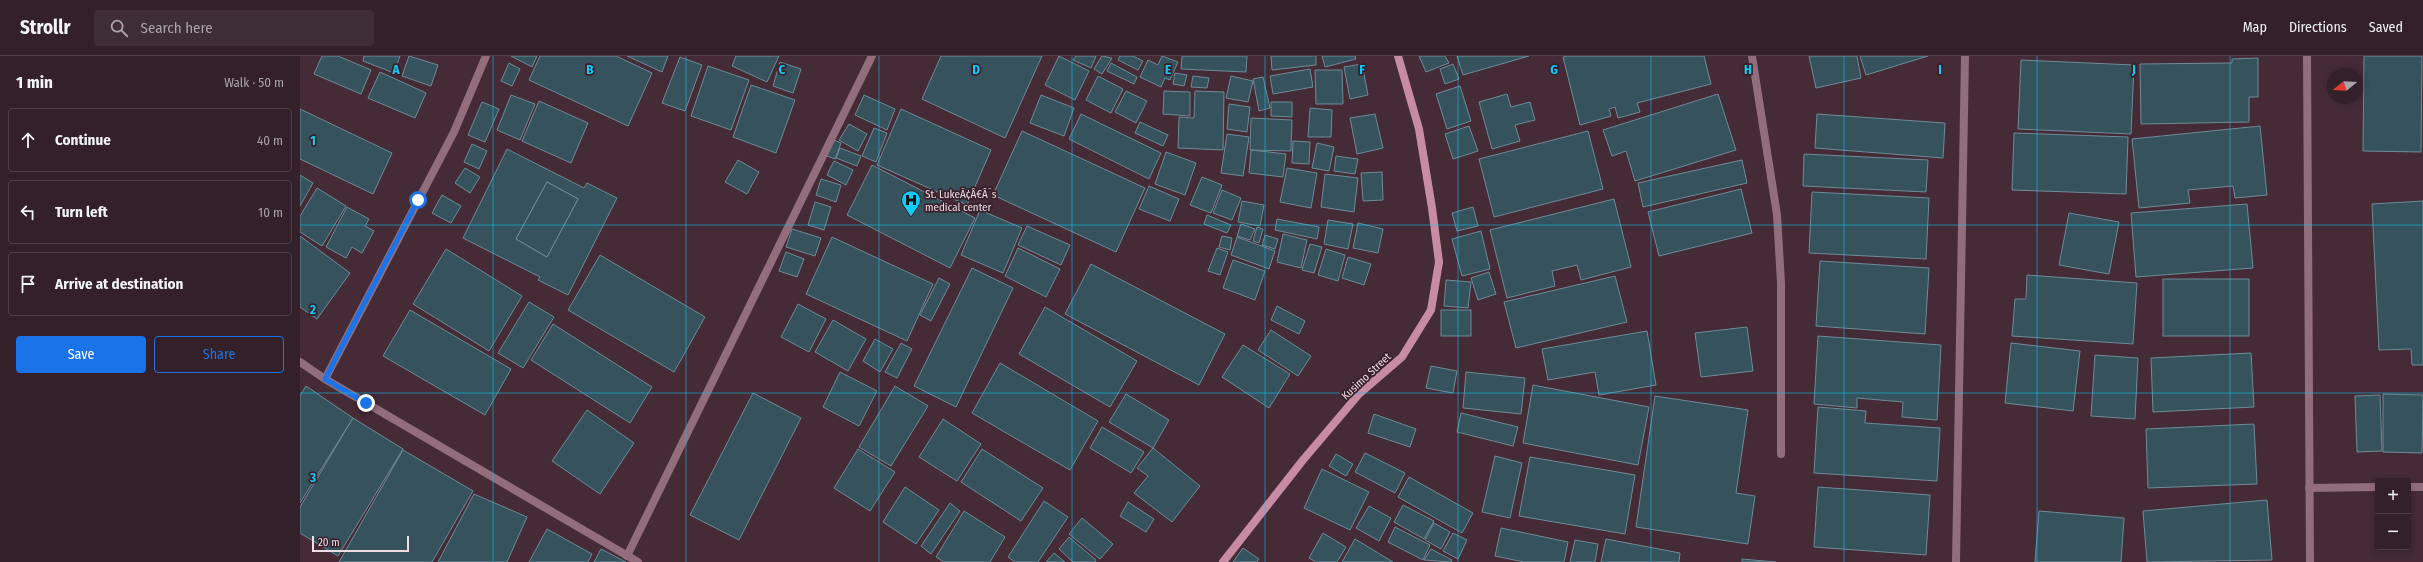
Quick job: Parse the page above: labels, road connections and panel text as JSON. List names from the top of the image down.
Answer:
{
  "streets": {
    "street": ["Kusimo Street"]
  },
  "places": {
    "hospital": ["St. LukeÃ¢Â€Â˜s medical center"]
  },
  "scale_bar": "20 m",
  "north": "left",
  "page": {
    "header": "Strollr",
    "search": "Search here",
    "nav": ["Map", "Directions", "Saved"],
    "heading": ["1 min", "Walk · 50 m"],
    "list": [
      ["Continue", "40 m"],
      ["Turn left", "10 m"],
      "Arrive at destination"
    ],
    "buttons": ["Save", "Share"],
    "map_buttons": ["+", "−"],
    "scale": "20 m"
  },
  "grid": {
    "columns": [
      "A",
      "B",
      "C",
      "D",
      "E",
      "F",
      "G",
      "H",
      "I",
      "J"
    ],
    "rows": ["1", "2", "3"]
  }
}
